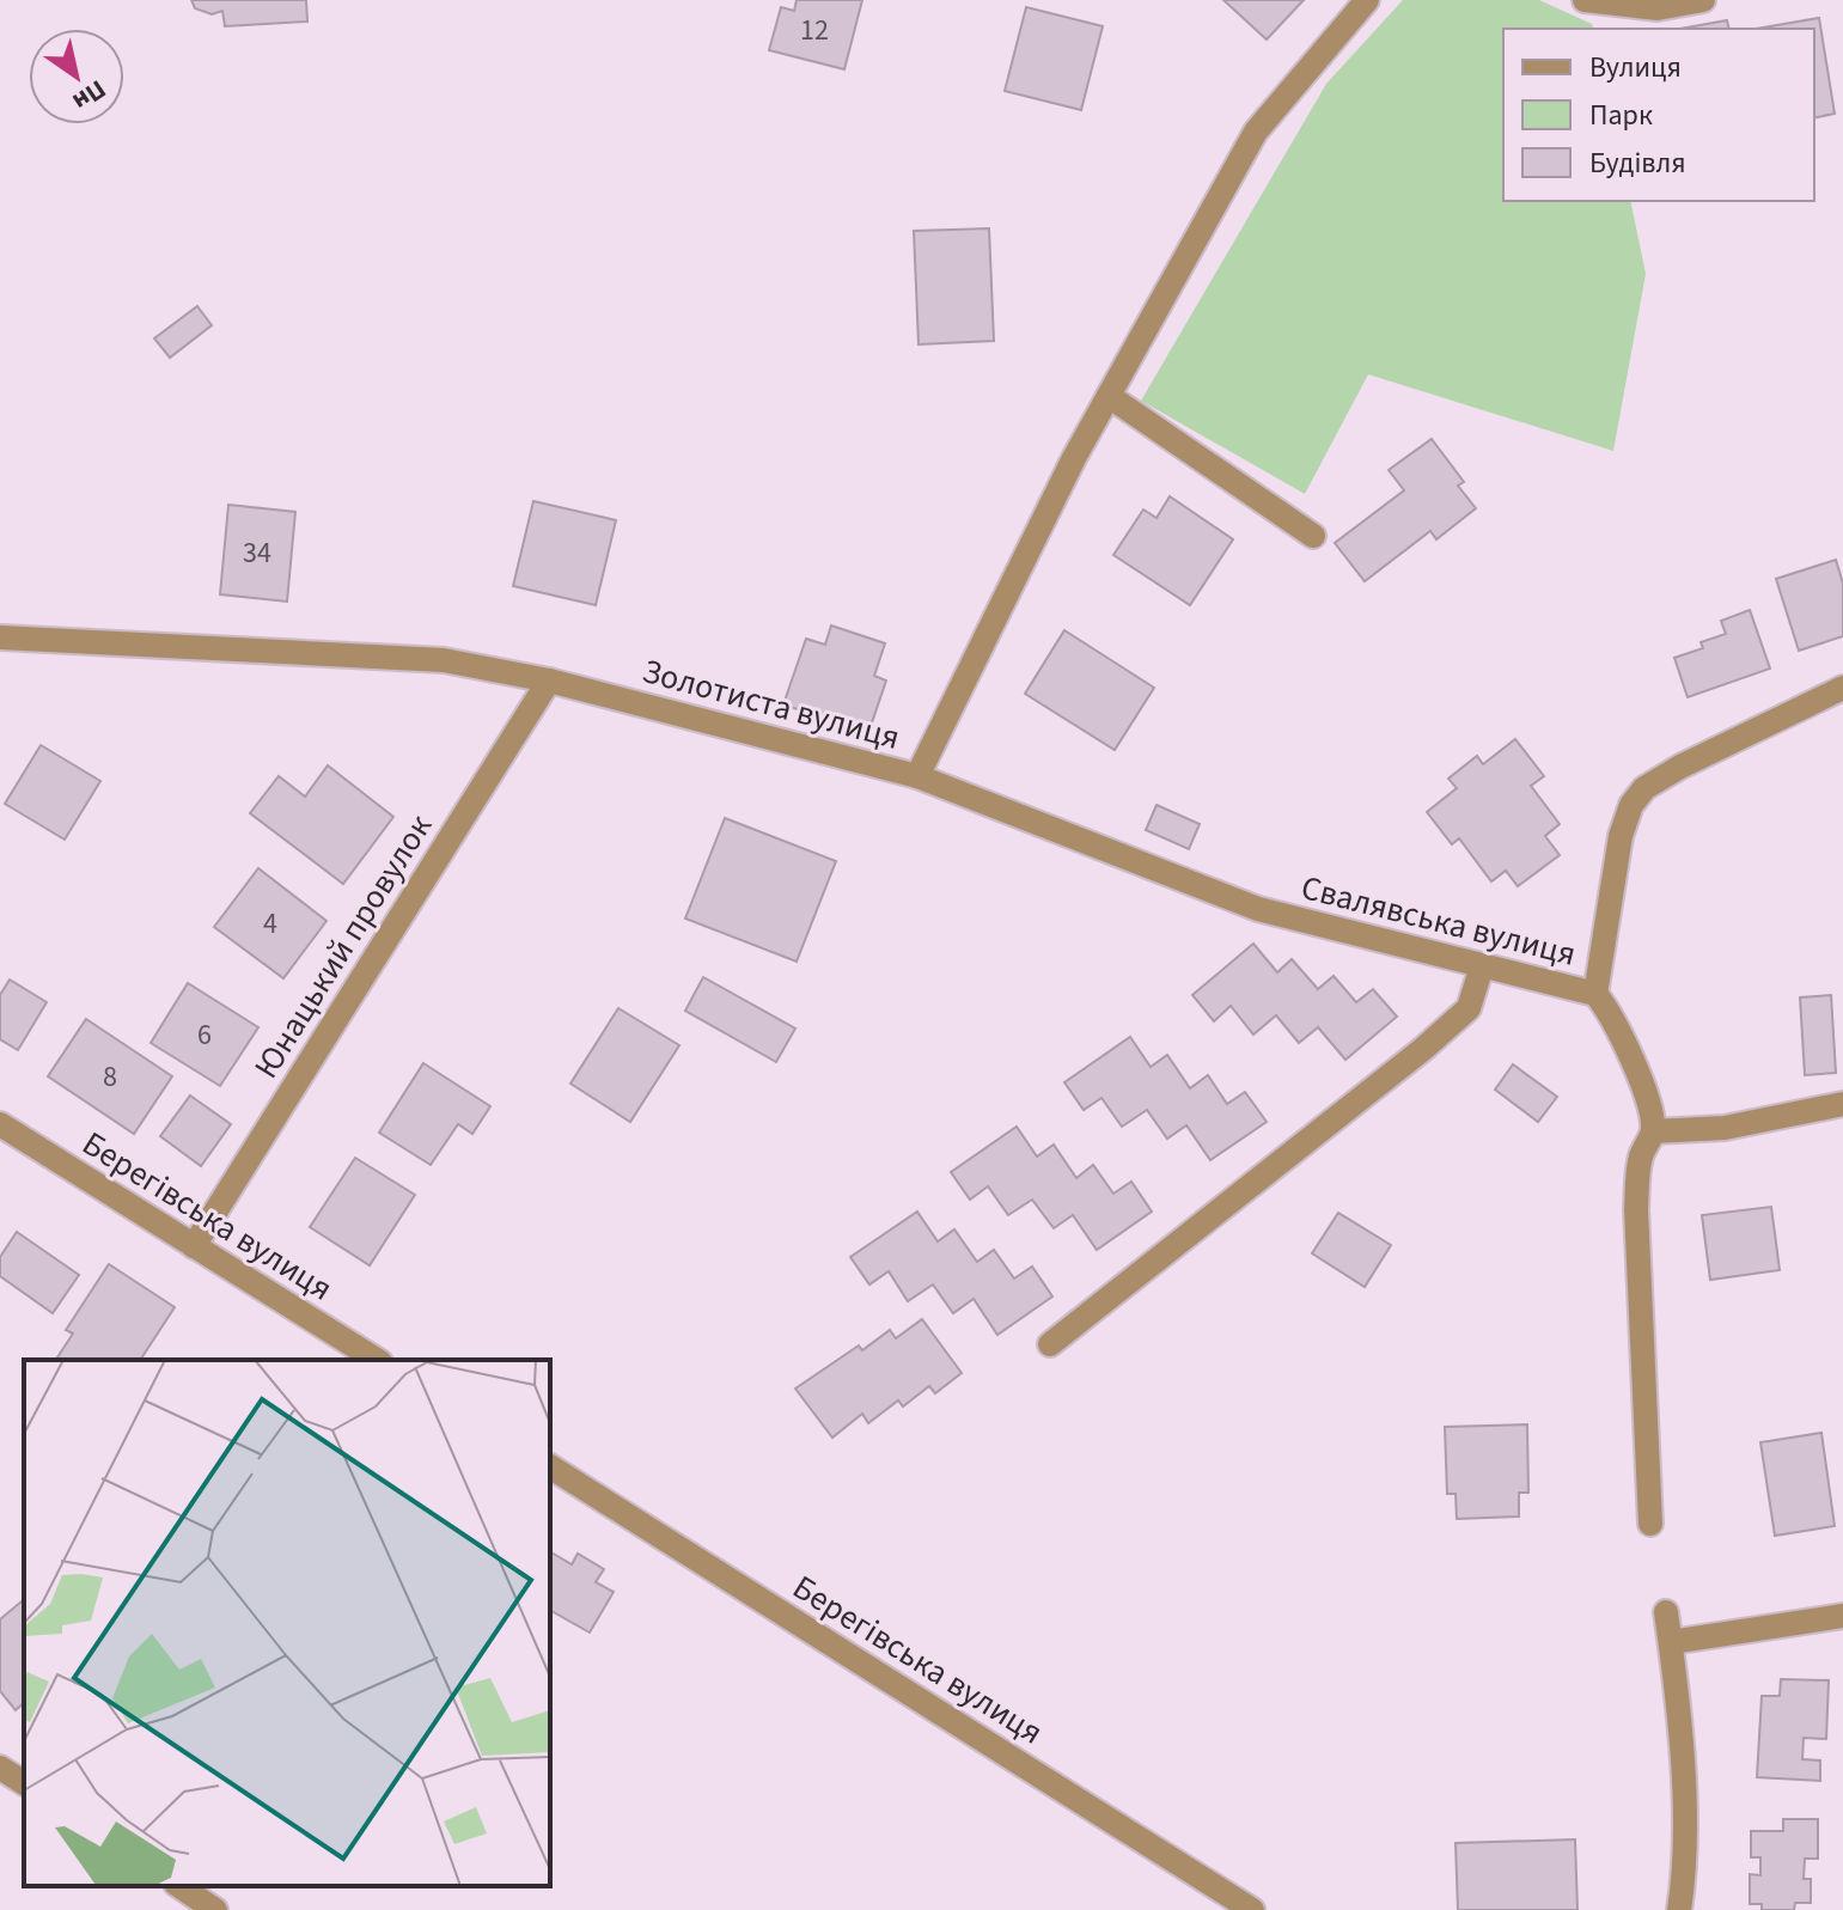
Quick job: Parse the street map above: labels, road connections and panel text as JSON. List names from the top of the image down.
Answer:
{
  "streets": {
    "street": [
      "Золотиста вулиця",
      "Свалявська вулиця",
      "Юнацький провулок",
      "Берегівська вулиця"
    ]
  },
  "crossings": [
    ["Золотиста вулиця", "Свалявська вулиця"],
    ["Золотиста вулиця", "Юнацький провулок"],
    ["Юнацький провулок", "Берегівська вулиця"]
  ],
  "house_numbers": [
    "12",
    "34",
    "4",
    "6",
    "8"
  ],
  "legend": ["Вулиця", "Парк", "Будівля"],
  "north": "bottom right"
}
